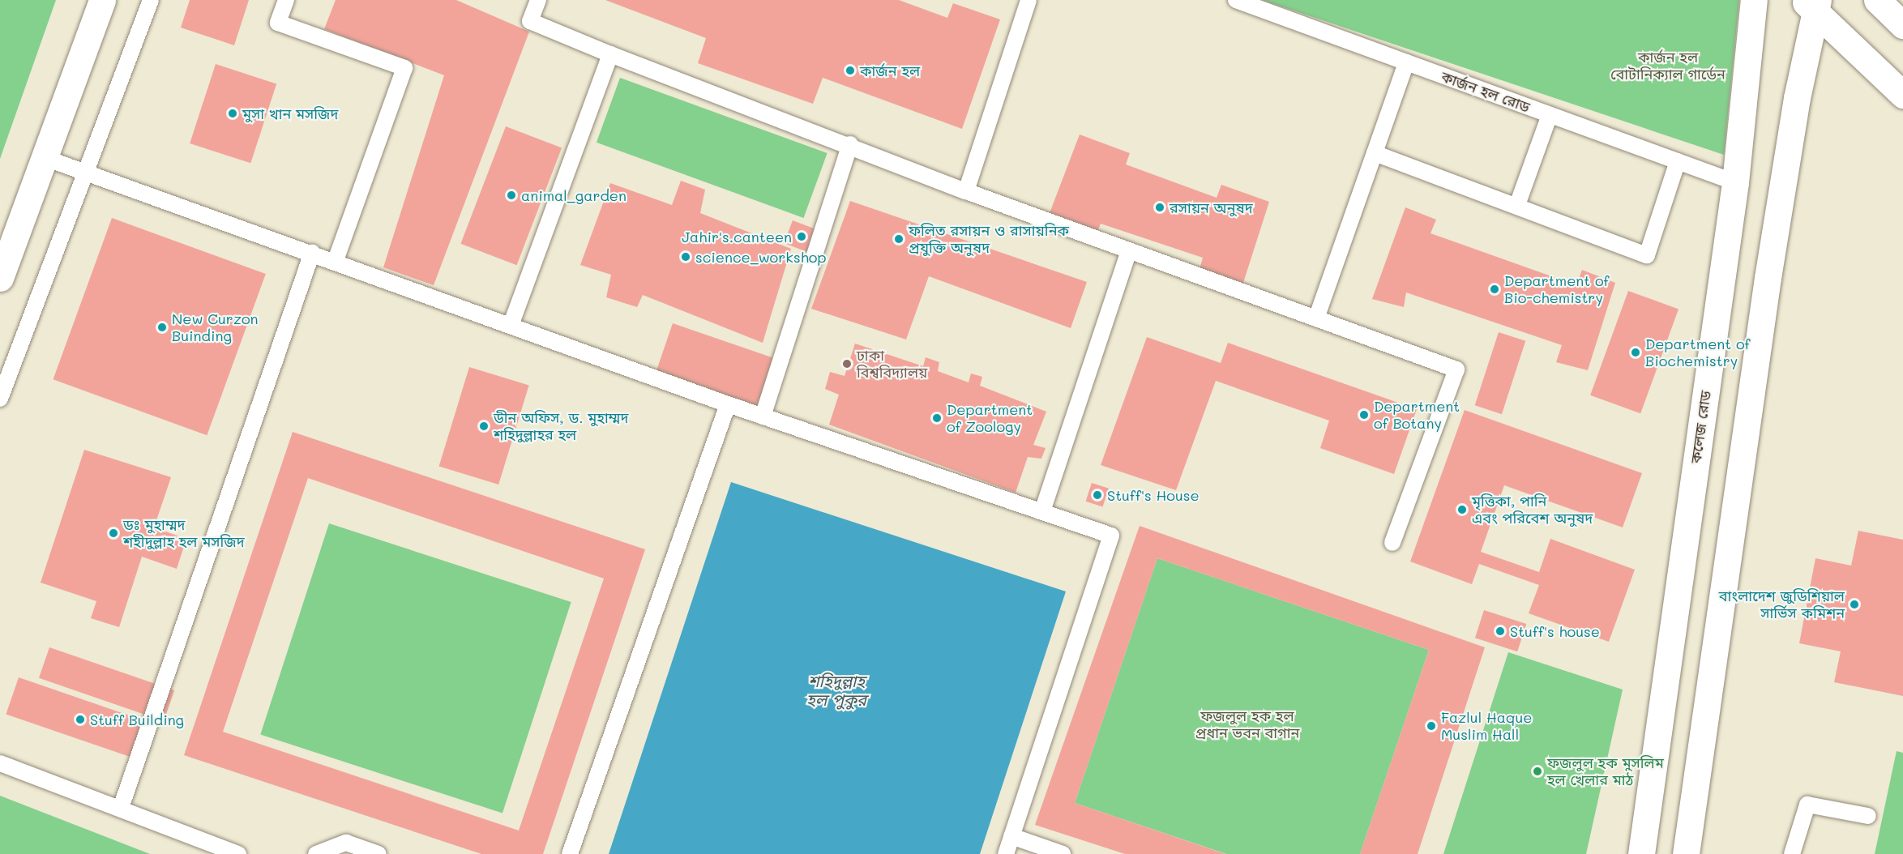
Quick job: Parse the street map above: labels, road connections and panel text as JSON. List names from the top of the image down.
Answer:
{
  "streets": {
    "main road": ["কলেজ রোড"],
    "lane": ["কার্জন হল রোড"]
  },
  "crossings": [
    ["কার্জন হল রোড", "কলেজ রোড"]
  ],
  "water": ["শহিদুল্লাহ হল পুকুর"],
  "parks": ["কার্জন হল বোটানিক্যাল গার্ডেন", "ফজলুল হক হল প্রধান ভবন বাগান"],
  "places": [
    "কার্জন হল",
    "মুসা খান মসজিদ",
    "animal_garden",
    "রসায়ন অনুষদ",
    "Jahir's.canteen",
    "ফলিত রসায়ন ও রাসায়নিক প্রযুক্তি অনুষদ",
    "science_workshop",
    "Department of Bio-chemistry",
    "New Curzon Buinding",
    "Department of Biochemistry",
    "ঢাকা বিশ্ববিদ্যালয়",
    "Department of Botany",
    "Department of Zoology",
    "ডীন অফিস, ড. মুহাম্মদ শহিদুল্লাহর হল",
    "Stuff's House",
    "মৃত্তিকা, পানি এবং পরিবেশ অনুষদ",
    "ডঃ মুহাম্মদ শহীদুল্লাহ হল মসজিদ",
    "বাংলাদেশ জুডিশিয়াল সার্ভিস কমিশন",
    "Stuff's house",
    "Stuff Building",
    "Fazlul Haque Muslim Hall",
    "ফজলুল হক মুসলিম হল খেলার মাঠ"
  ]
}
